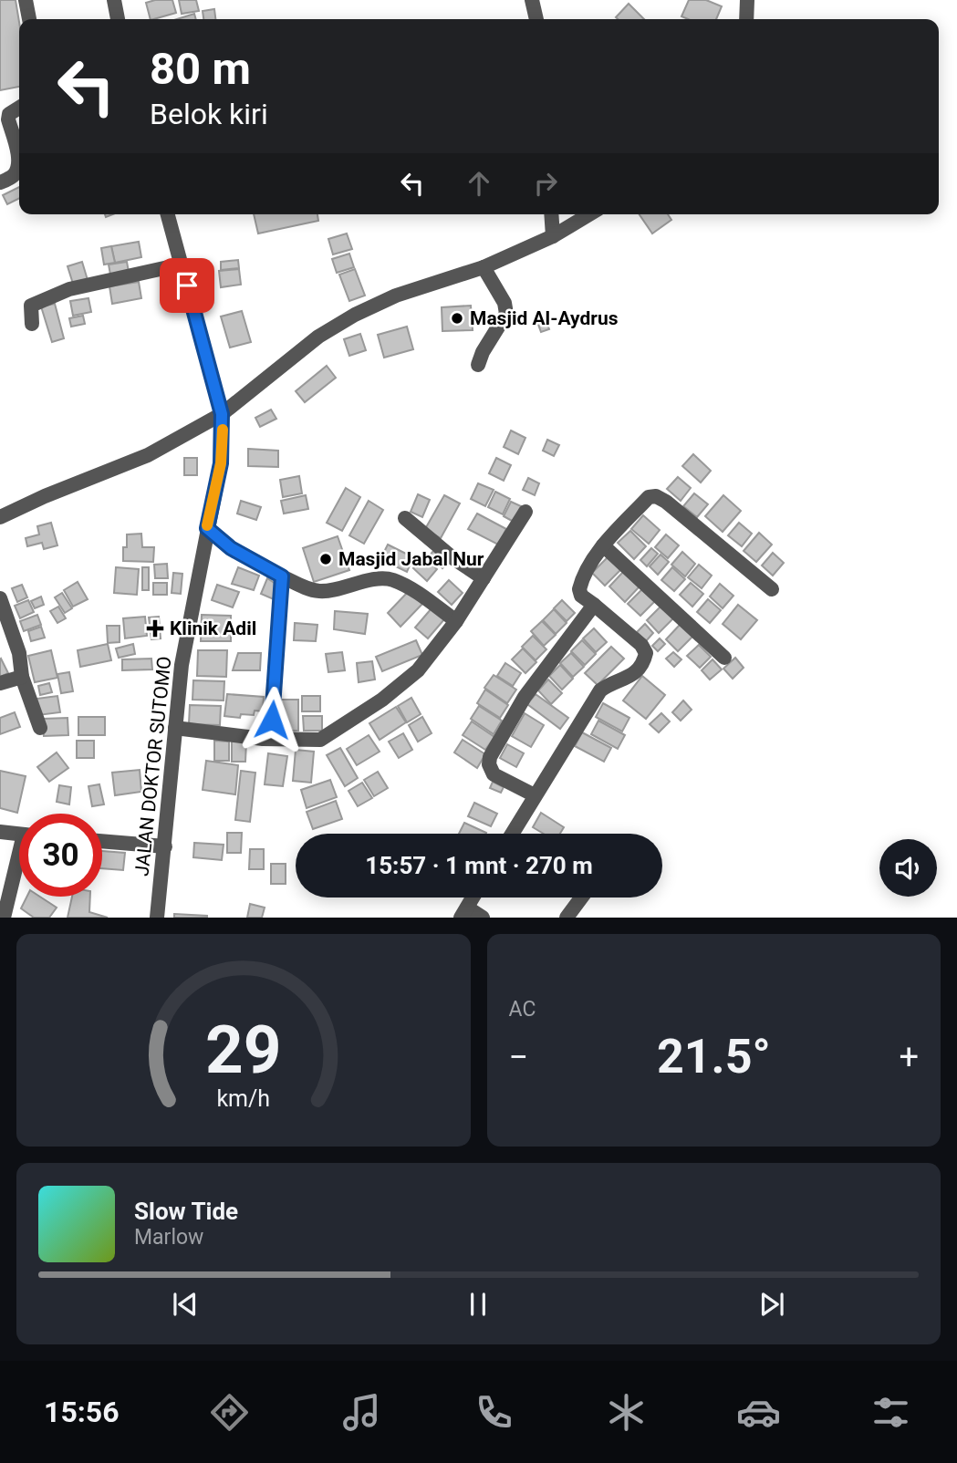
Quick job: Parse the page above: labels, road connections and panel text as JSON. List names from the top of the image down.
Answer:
{
  "streets": {
    "street": ["JALAN DOKTOR SUTOMO"]
  },
  "places": {
    "other": ["Masjid Al-Aydrus", "Masjid Jabal Nur"],
    "health": ["Klinik Adil"]
  },
  "page": {
    "turn": ["80 m", "Belok kiri"],
    "limit": "30",
    "trip": "15:57 · 1 mnt · 270 m",
    "tile": "AC",
    "heat": ["−", "21.5°", "+"],
    "song": ["Slow Tide", "Marlow"],
    "tabs": "15:56",
    "gauge": ["29", "km/h"]
  }
}
